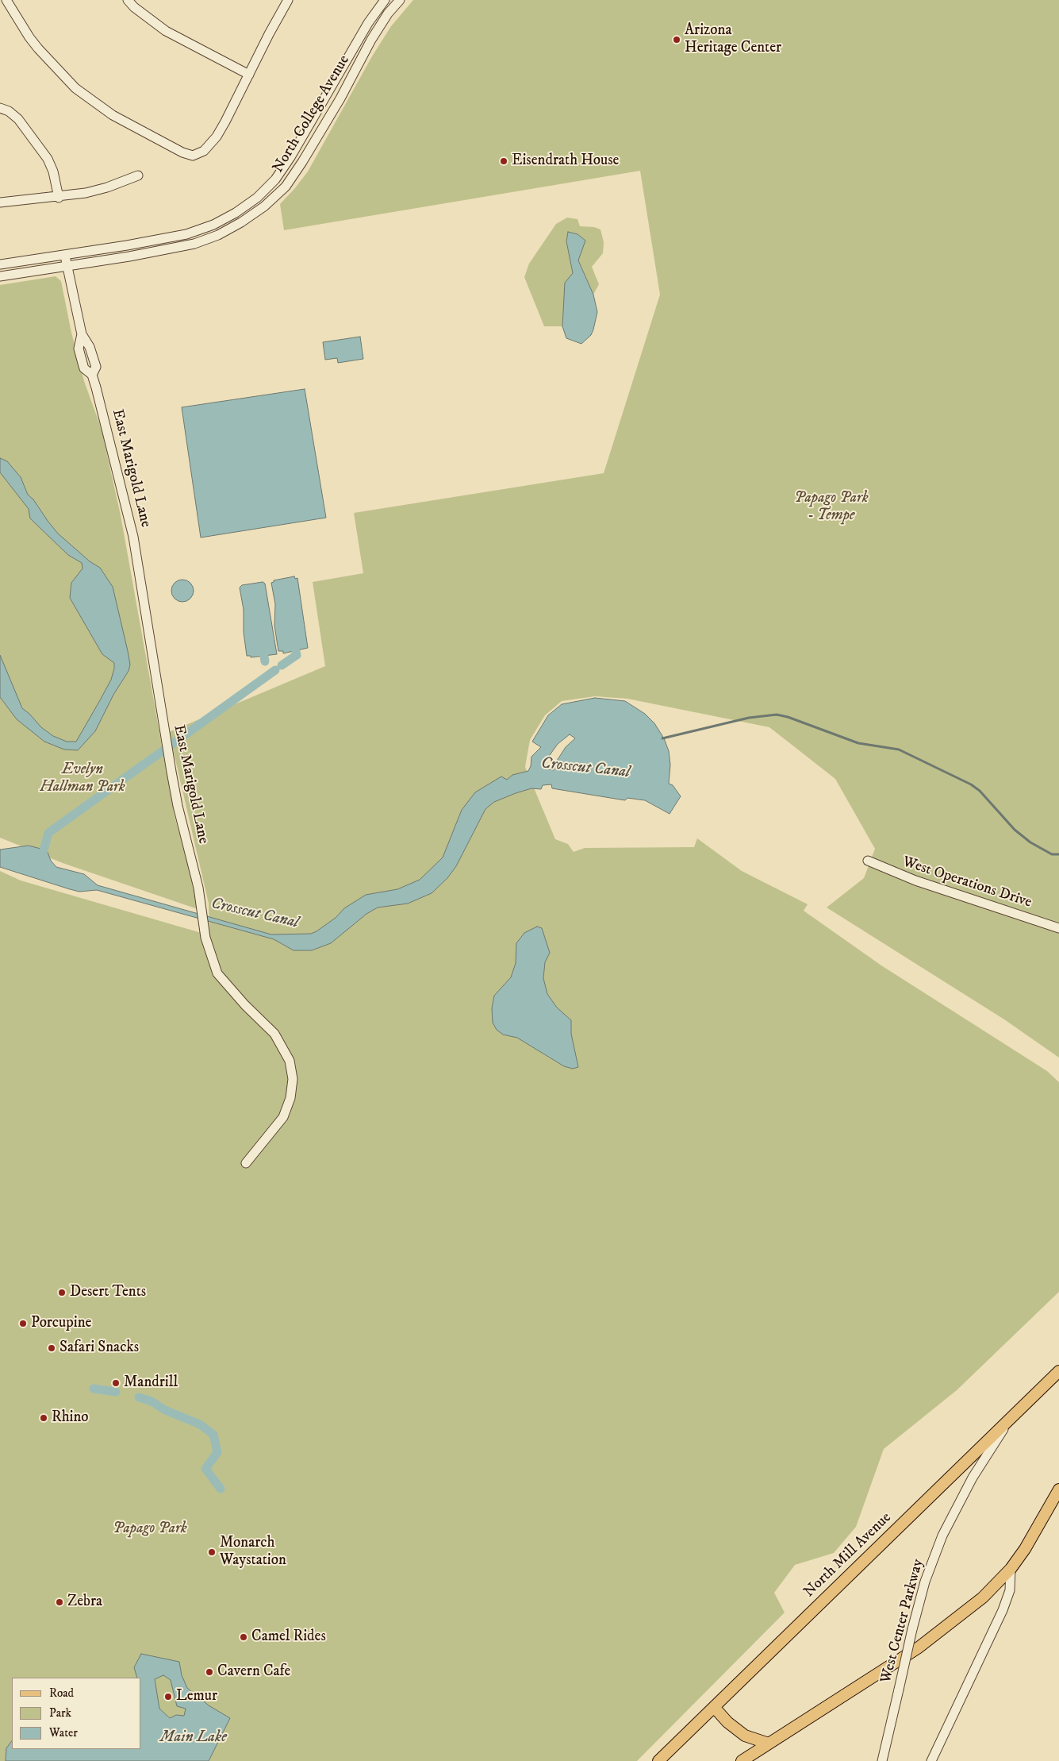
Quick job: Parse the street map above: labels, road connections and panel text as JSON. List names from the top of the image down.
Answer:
{
  "streets": {
    "main road": ["North Mill Avenue"],
    "street": [
      "North College Avenue",
      "East Marigold Lane",
      "West Operations Drive",
      "West Center Parkway"
    ]
  },
  "crossings": [
    ["North College Avenue", "East Marigold Lane"],
    ["North Mill Avenue", "West Center Parkway"]
  ],
  "water": ["Crosscut Canal", "Main Lake"],
  "parks": ["Papago Park - Tempe", "Evelyn Hallman Park", "Papago Park"],
  "places": [
    "Arizona Heritage Center",
    "Eisendrath House",
    "Desert Tents",
    "Porcupine",
    "Safari Snacks",
    "Mandrill",
    "Rhino",
    "Monarch Waystation",
    "Zebra",
    "Camel Rides",
    "Cavern Cafe",
    "Lemur"
  ],
  "legend": ["Road", "Park", "Water"]
}
